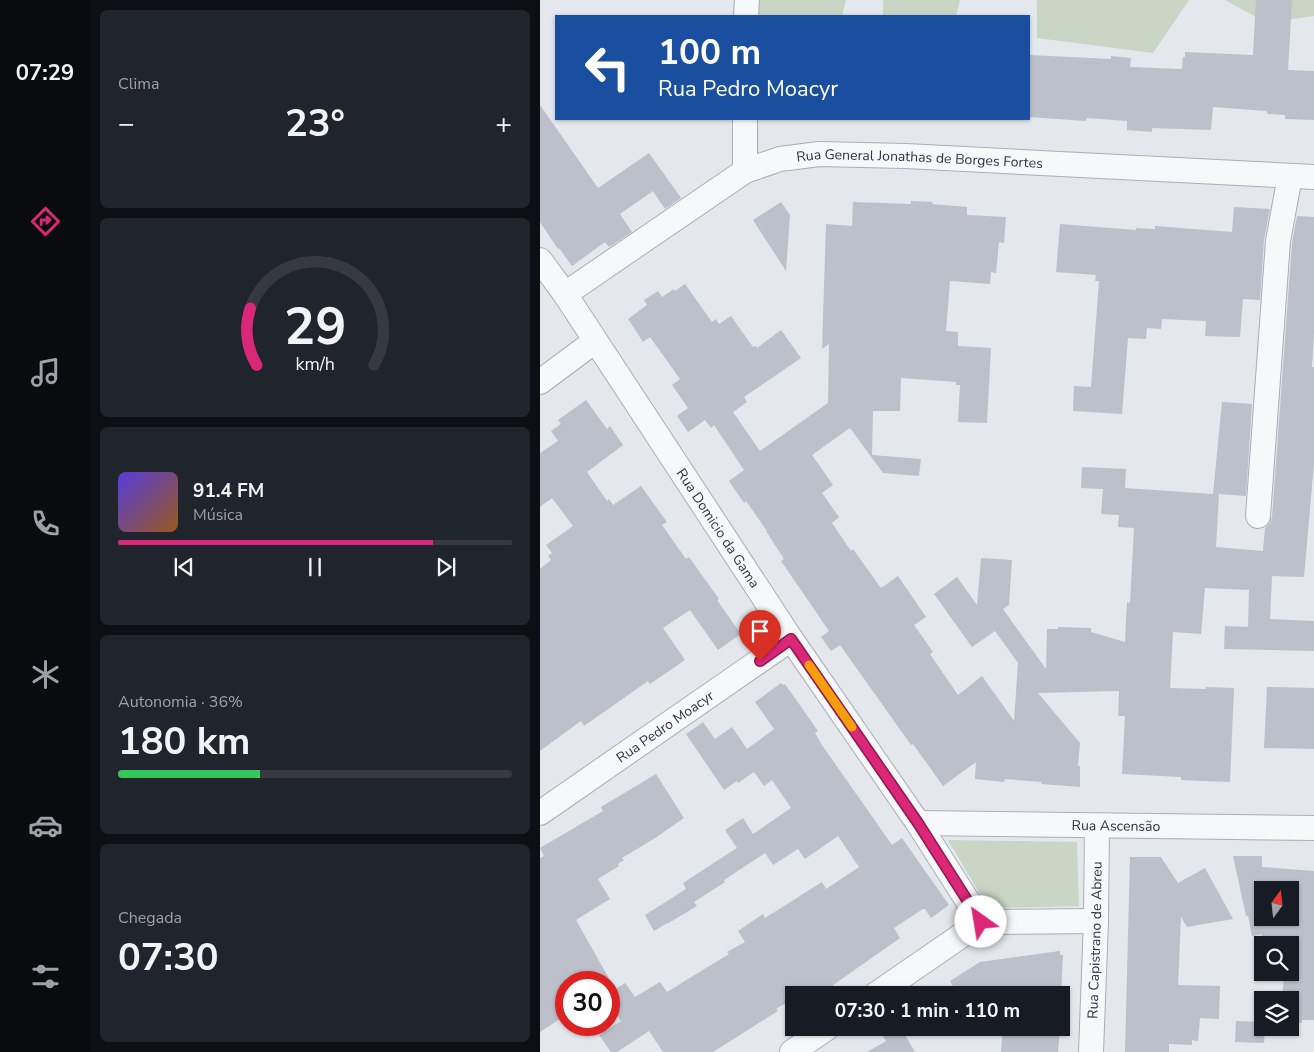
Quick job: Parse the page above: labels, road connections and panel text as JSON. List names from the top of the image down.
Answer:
{
  "streets": {
    "street": [
      "Rua General Jonathas de Borges Fortes",
      "Rua Domicio da Gama",
      "Rua Pedro Moacyr",
      "Rua Ascensão",
      "Rua Capistrano de Abreu"
    ]
  },
  "crossings": [
    ["Rua General Jonathas de Borges Fortes", "Rua Domicio da Gama"],
    ["Rua Domicio da Gama", "Rua Pedro Moacyr"],
    ["Rua Domicio da Gama", "Rua Ascensão"],
    ["Rua Ascensão", "Rua Capistrano de Abreu"]
  ],
  "north": "top",
  "page": {
    "tabs": "07:29",
    "tile": [
      "Clima",
      ["Autonomia · 36%", "180 km"],
      ["Chegada", "07:30"]
    ],
    "turn": ["100 m", "Rua Pedro Moacyr"],
    "heat": ["−", "23°", "+"],
    "song": ["91.4 FM", "Música"],
    "limit": "30",
    "trip": "07:30 · 1 min · 110 m",
    "gauge": ["29", "km/h"]
  }
}
